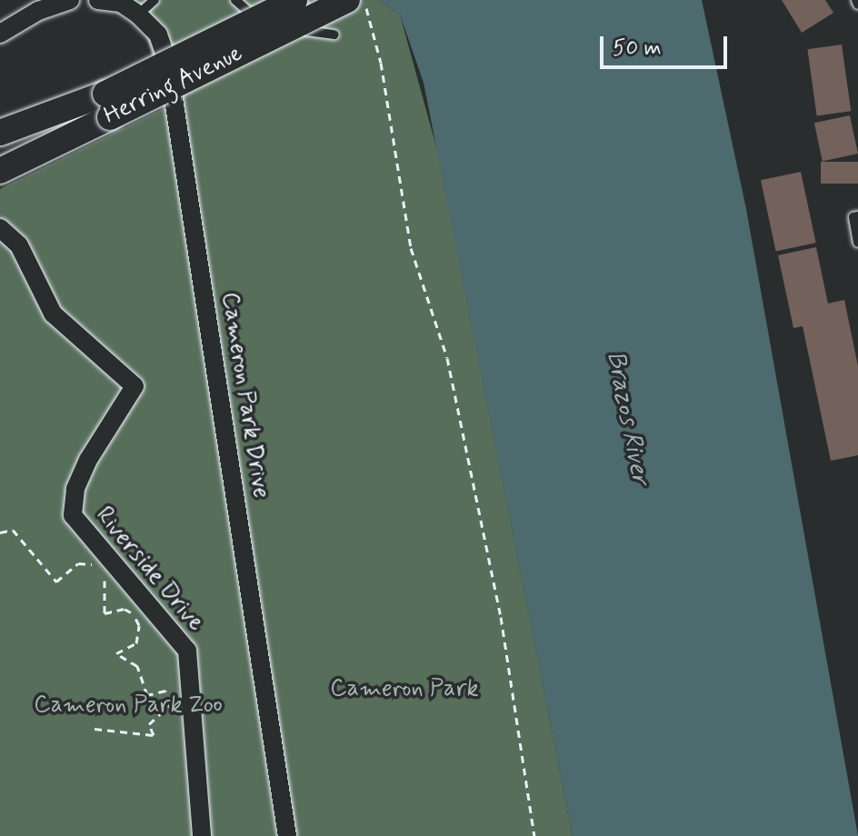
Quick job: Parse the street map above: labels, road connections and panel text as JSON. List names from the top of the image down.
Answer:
{
  "streets": {
    "main road": ["Herring Avenue"],
    "street": ["Cameron Park Drive", "Riverside Drive"]
  },
  "water": ["Brazos River"],
  "parks": ["Cameron Park", "Cameron Park Zoo"],
  "scale_bar": "50 m"
}
